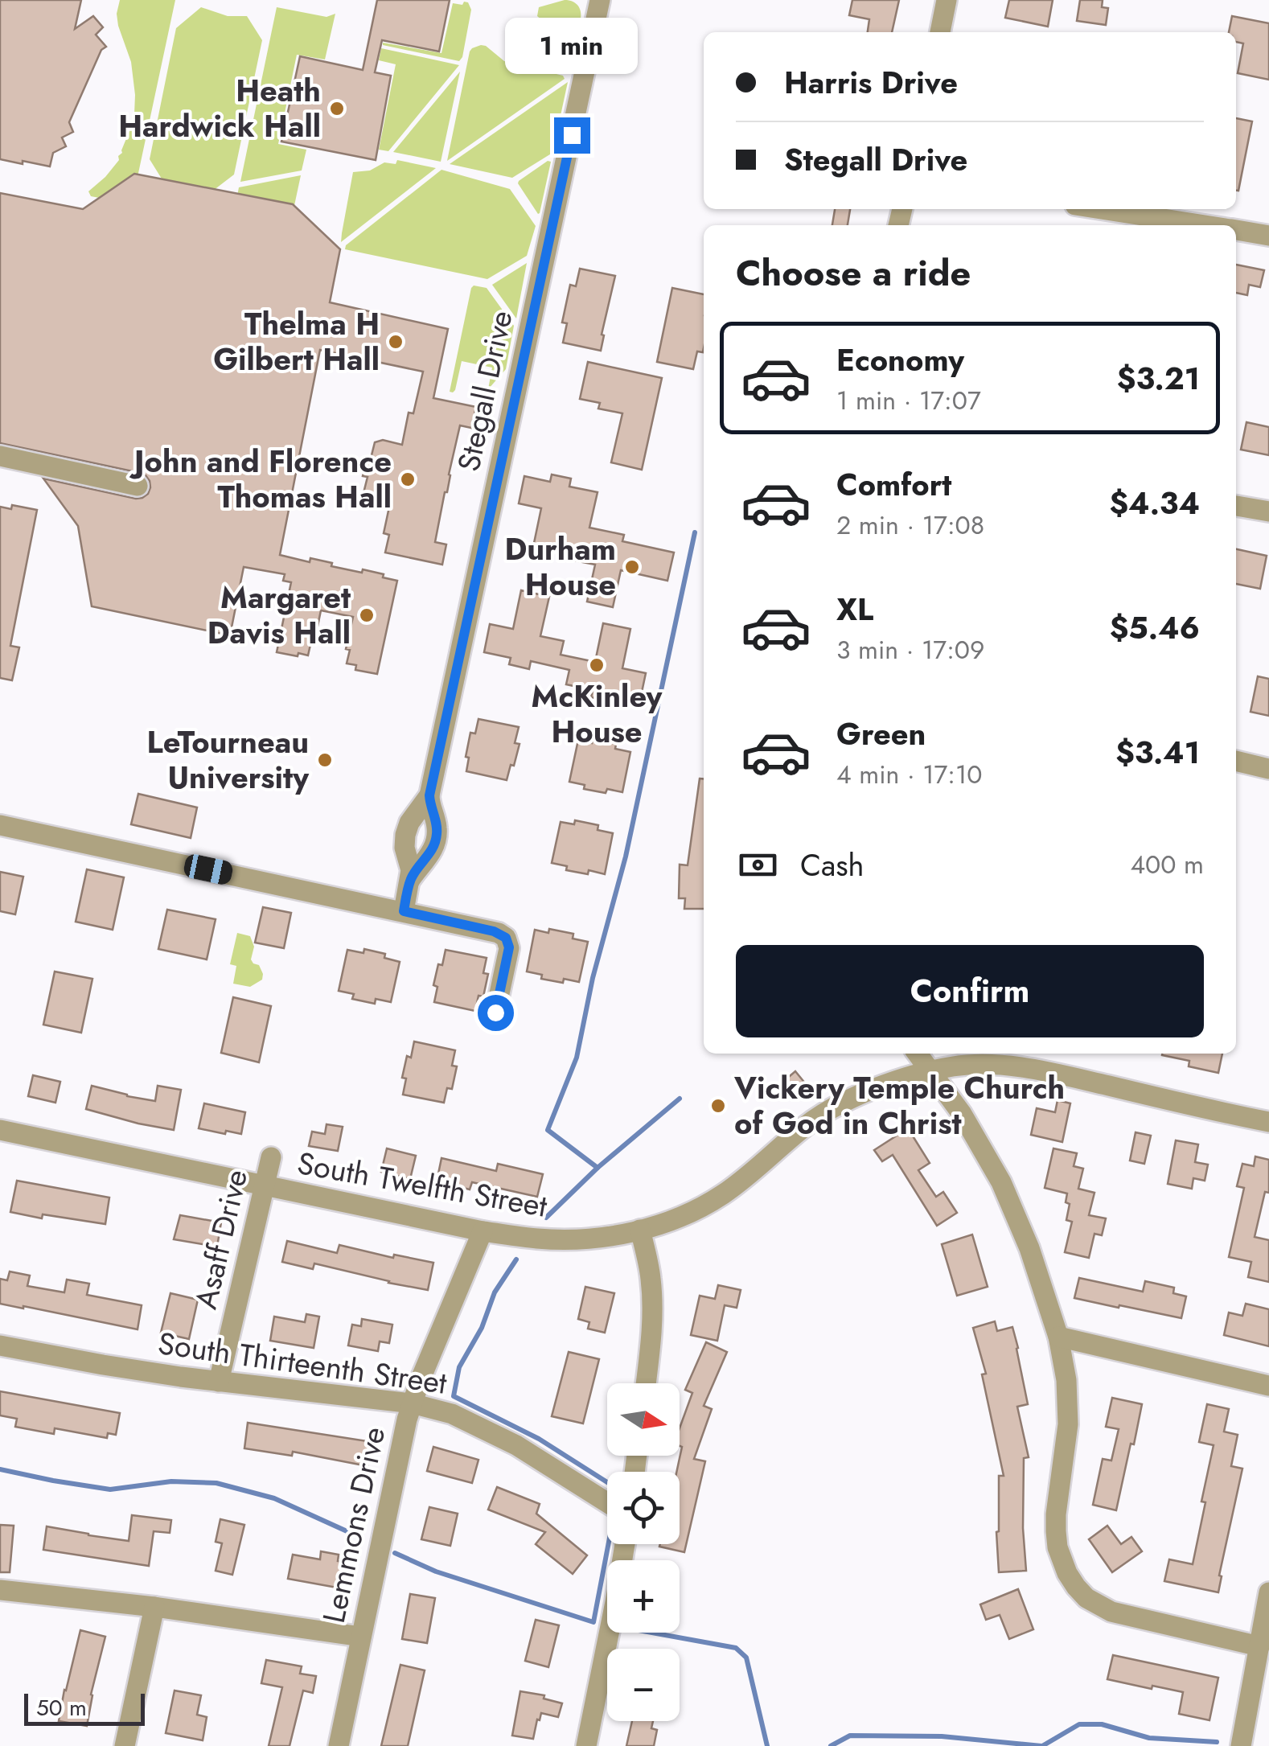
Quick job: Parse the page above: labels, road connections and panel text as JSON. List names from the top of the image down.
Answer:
{
  "streets": {
    "street": [
      "Stegall Drive",
      "South Twelfth Street",
      "Asaff Drive",
      "South Thirteenth Street",
      "Lemmons Drive"
    ]
  },
  "crossings": [
    ["South Twelfth Street", "Asaff Drive"],
    ["South Twelfth Street", "Lemmons Drive"],
    ["Asaff Drive", "South Thirteenth Street"],
    ["South Thirteenth Street", "Lemmons Drive"]
  ],
  "places": [
    "Heath Hardwick Hall",
    "Thelma H Gilbert Hall",
    "John and Florence Thomas Hall",
    "Durham House",
    "Margaret Davis Hall",
    "McKinley House",
    "LeTourneau University",
    "Vickery Temple Church of God in Christ"
  ],
  "scale_bar": "50 m",
  "north": "right",
  "page": {
    "bubble": "1 min",
    "banner": ["Harris Drive", "Stegall Drive"],
    "heading": "Choose a ride",
    "list": [
      {
        "name": "Economy",
        "note": "1 min · 17:07",
        "value": "$3.21"
      },
      {
        "name": "Comfort",
        "note": "2 min · 17:08",
        "value": "$4.34"
      },
      {
        "name": "XL",
        "note": "3 min · 17:09",
        "value": "$5.46"
      },
      {
        "name": "Green",
        "note": "4 min · 17:10",
        "value": "$3.41"
      }
    ],
    "pay": ["Cash", "400 m"],
    "buttons": "Confirm",
    "map_buttons": ["+", "−"],
    "scale": "50 m"
  }
}
